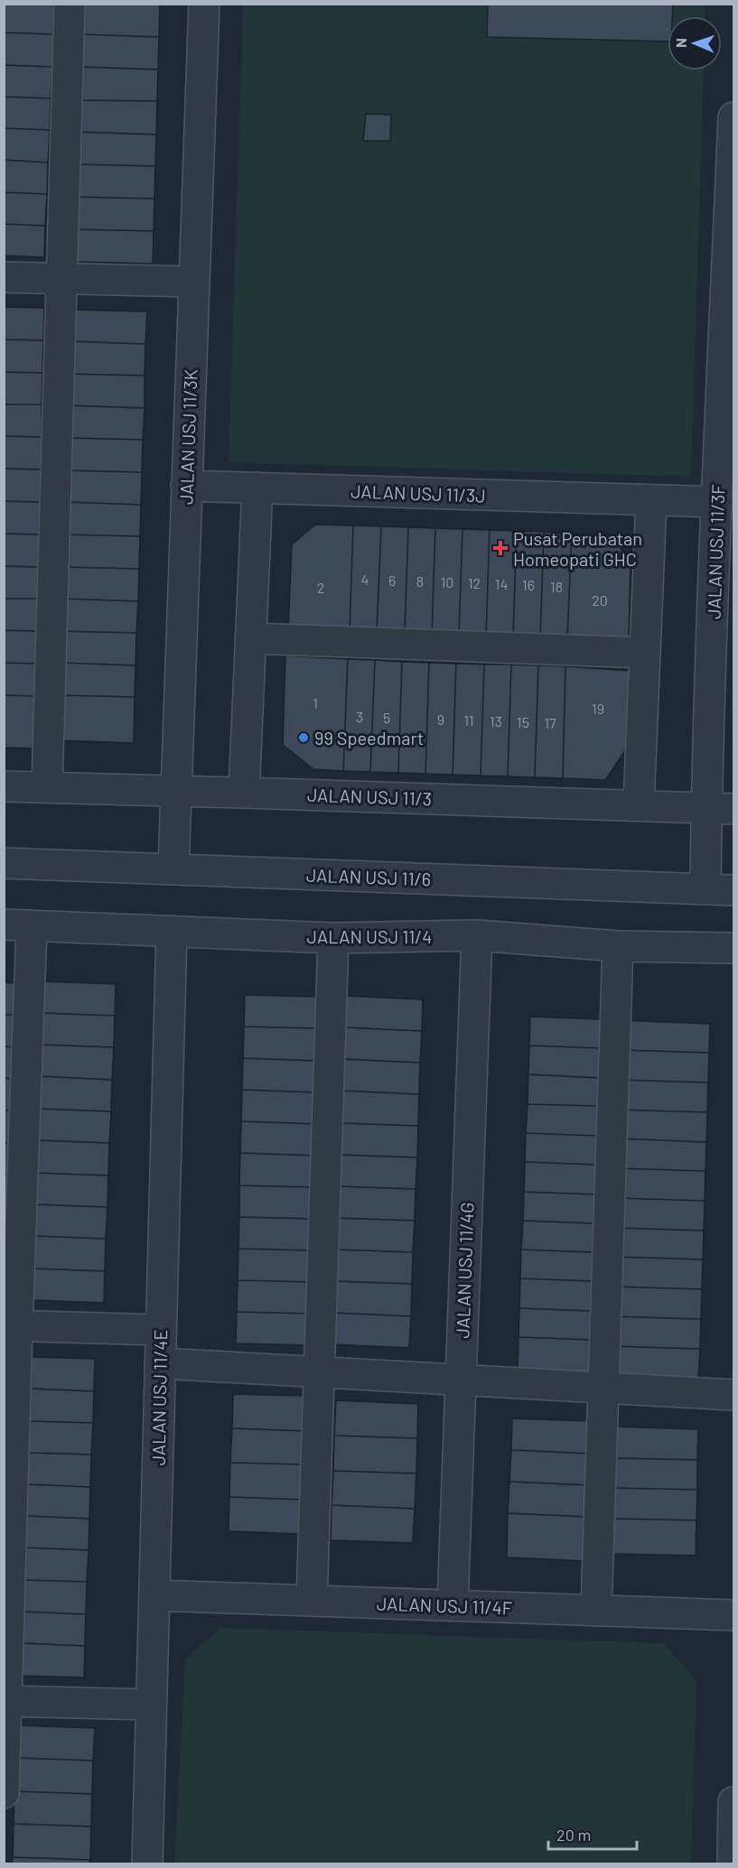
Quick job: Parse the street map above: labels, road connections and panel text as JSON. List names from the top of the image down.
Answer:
{
  "streets": {
    "street": [
      "JALAN USJ 11/3K",
      "JALAN USJ 11/3J",
      "JALAN USJ 11/3F",
      "JALAN USJ 11/3",
      "JALAN USJ 11/6",
      "JALAN USJ 11/4",
      "JALAN USJ 11/4G",
      "JALAN USJ 11/4E",
      "JALAN USJ 11/4F"
    ]
  },
  "crossings": [
    ["JALAN USJ 11/3K", "JALAN USJ 11/3J"],
    ["JALAN USJ 11/3K", "JALAN USJ 11/3"],
    ["JALAN USJ 11/3K", "JALAN USJ 11/6"],
    ["JALAN USJ 11/3J", "JALAN USJ 11/3F"],
    ["JALAN USJ 11/3F", "JALAN USJ 11/3"],
    ["JALAN USJ 11/3F", "JALAN USJ 11/6"],
    ["JALAN USJ 11/4", "JALAN USJ 11/4G"],
    ["JALAN USJ 11/4", "JALAN USJ 11/4E"],
    ["JALAN USJ 11/4G", "JALAN USJ 11/4F"],
    ["JALAN USJ 11/4E", "JALAN USJ 11/4F"]
  ],
  "places": {
    "health": ["Pusat Perubatan Homeopati GHC"],
    "other": ["99 Speedmart"]
  },
  "house_numbers": [
    "4",
    "6",
    "8",
    "10",
    "12",
    "14",
    "16",
    "18",
    "2",
    "20",
    "1",
    "19",
    "3",
    "5",
    "9",
    "11",
    "13",
    "15",
    "17"
  ],
  "scale_bar": "20 m",
  "north": "left"
}
